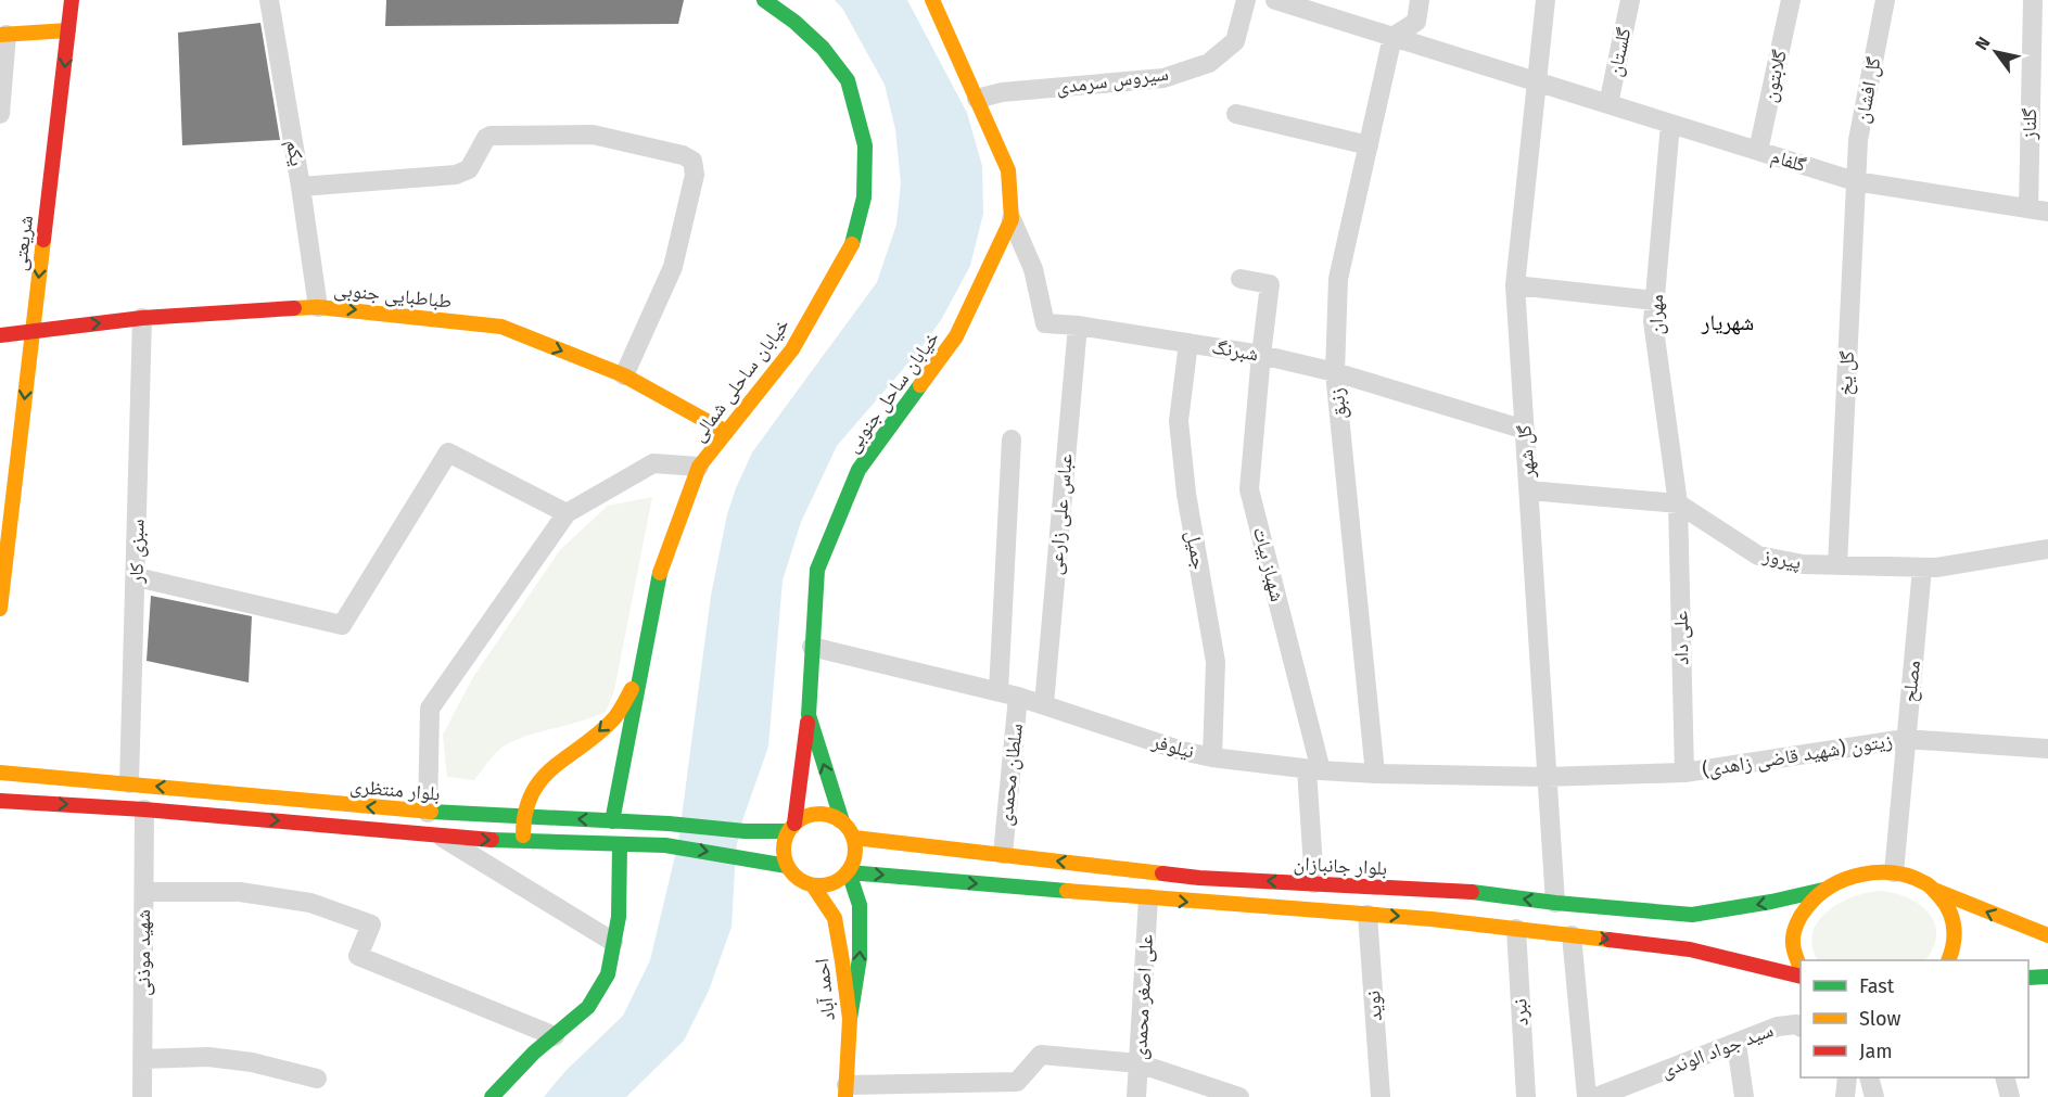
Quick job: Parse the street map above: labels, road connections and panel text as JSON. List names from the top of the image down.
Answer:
{
  "streets": {
    "main road": [
      "شریعتی",
      "طباطبایی جنوبی",
      "خیابان ساحلی شمالی",
      "خیابان ساحل جنوبی",
      "بلوار منتظری",
      "بلوار جانبازان",
      "احمد آباد"
    ],
    "street": [
      "گلستان",
      "گلابتون",
      "سیروس سرمدی",
      "گل افشان",
      "گلناز",
      "یکم",
      "گلفام",
      "مهران",
      "شبرنگ",
      "گل یخ",
      "زنبق",
      "گل شهر",
      "عباس علی زارعی",
      "جمیل",
      "سبزی کار",
      "پیروز",
      "شهباز بیات",
      "علی داد",
      "مصلح",
      "نیلوفر",
      "زیتون (شهید قاضی زاهدی)",
      "سلطان محمدی",
      "شهید موذنی",
      "علی اصغر محمدی",
      "نوید",
      "نبرد",
      "سید جواد الوندی"
    ]
  },
  "crossings": [
    ["گلستان", "گلفام"],
    ["گلابتون", "گلفام"],
    ["گل افشان", "گلفام"],
    ["گل افشان", "گل یخ"],
    ["گلناز", "گلفام"],
    ["یکم", "طباطبایی جنوبی"],
    ["گلفام", "مهران"],
    ["گلفام", "گل یخ"],
    ["گلفام", "گل شهر"],
    ["شریعتی", "طباطبایی جنوبی"],
    ["طباطبایی جنوبی", "خیابان ساحلی شمالی"],
    ["طباطبایی جنوبی", "سبزی کار"],
    ["مهران", "پیروز"],
    ["مهران", "علی داد"],
    ["شبرنگ", "خیابان ساحل جنوبی"],
    ["شبرنگ", "زنبق"],
    ["شبرنگ", "گل شهر"],
    ["شبرنگ", "عباس علی زارعی"],
    ["شبرنگ", "جمیل"],
    ["شبرنگ", "شهباز بیات"],
    ["گل یخ", "پیروز"],
    ["خیابان ساحلی شمالی", "بلوار منتظری"],
    ["خیابان ساحل جنوبی", "نیلوفر"],
    ["خیابان ساحل جنوبی", "بلوار منتظری"],
    ["خیابان ساحل جنوبی", "بلوار جانبازان"],
    ["خیابان ساحل جنوبی", "احمد آباد"],
    ["زنبق", "نیلوفر"],
    ["گل شهر", "پیروز"],
    ["گل شهر", "نیلوفر"],
    ["گل شهر", "زیتون (شهید قاضی زاهدی)"],
    ["گل شهر", "بلوار جانبازان"],
    ["عباس علی زارعی", "نیلوفر"],
    ["جمیل", "نیلوفر"],
    ["سبزی کار", "بلوار منتظری"],
    ["پیروز", "علی داد"],
    ["پیروز", "مصلح"],
    ["شهباز بیات", "نیلوفر"],
    ["شهباز بیات", "بلوار جانبازان"],
    ["علی داد", "زیتون (شهید قاضی زاهدی)"],
    ["مصلح", "زیتون (شهید قاضی زاهدی)"],
    ["نیلوفر", "زیتون (شهید قاضی زاهدی)"],
    ["نیلوفر", "سلطان محمدی"],
    ["سلطان محمدی", "بلوار جانبازان"],
    ["بلوار منتظری", "بلوار جانبازان"],
    ["بلوار منتظری", "احمد آباد"],
    ["بلوار جانبازان", "احمد آباد"]
  ],
  "one_way": ["شریعتی", "طباطبایی جنوبی"],
  "districts": ["شهریار"],
  "legend": ["Fast", "Slow", "Jam"],
  "north": "top left"
}
